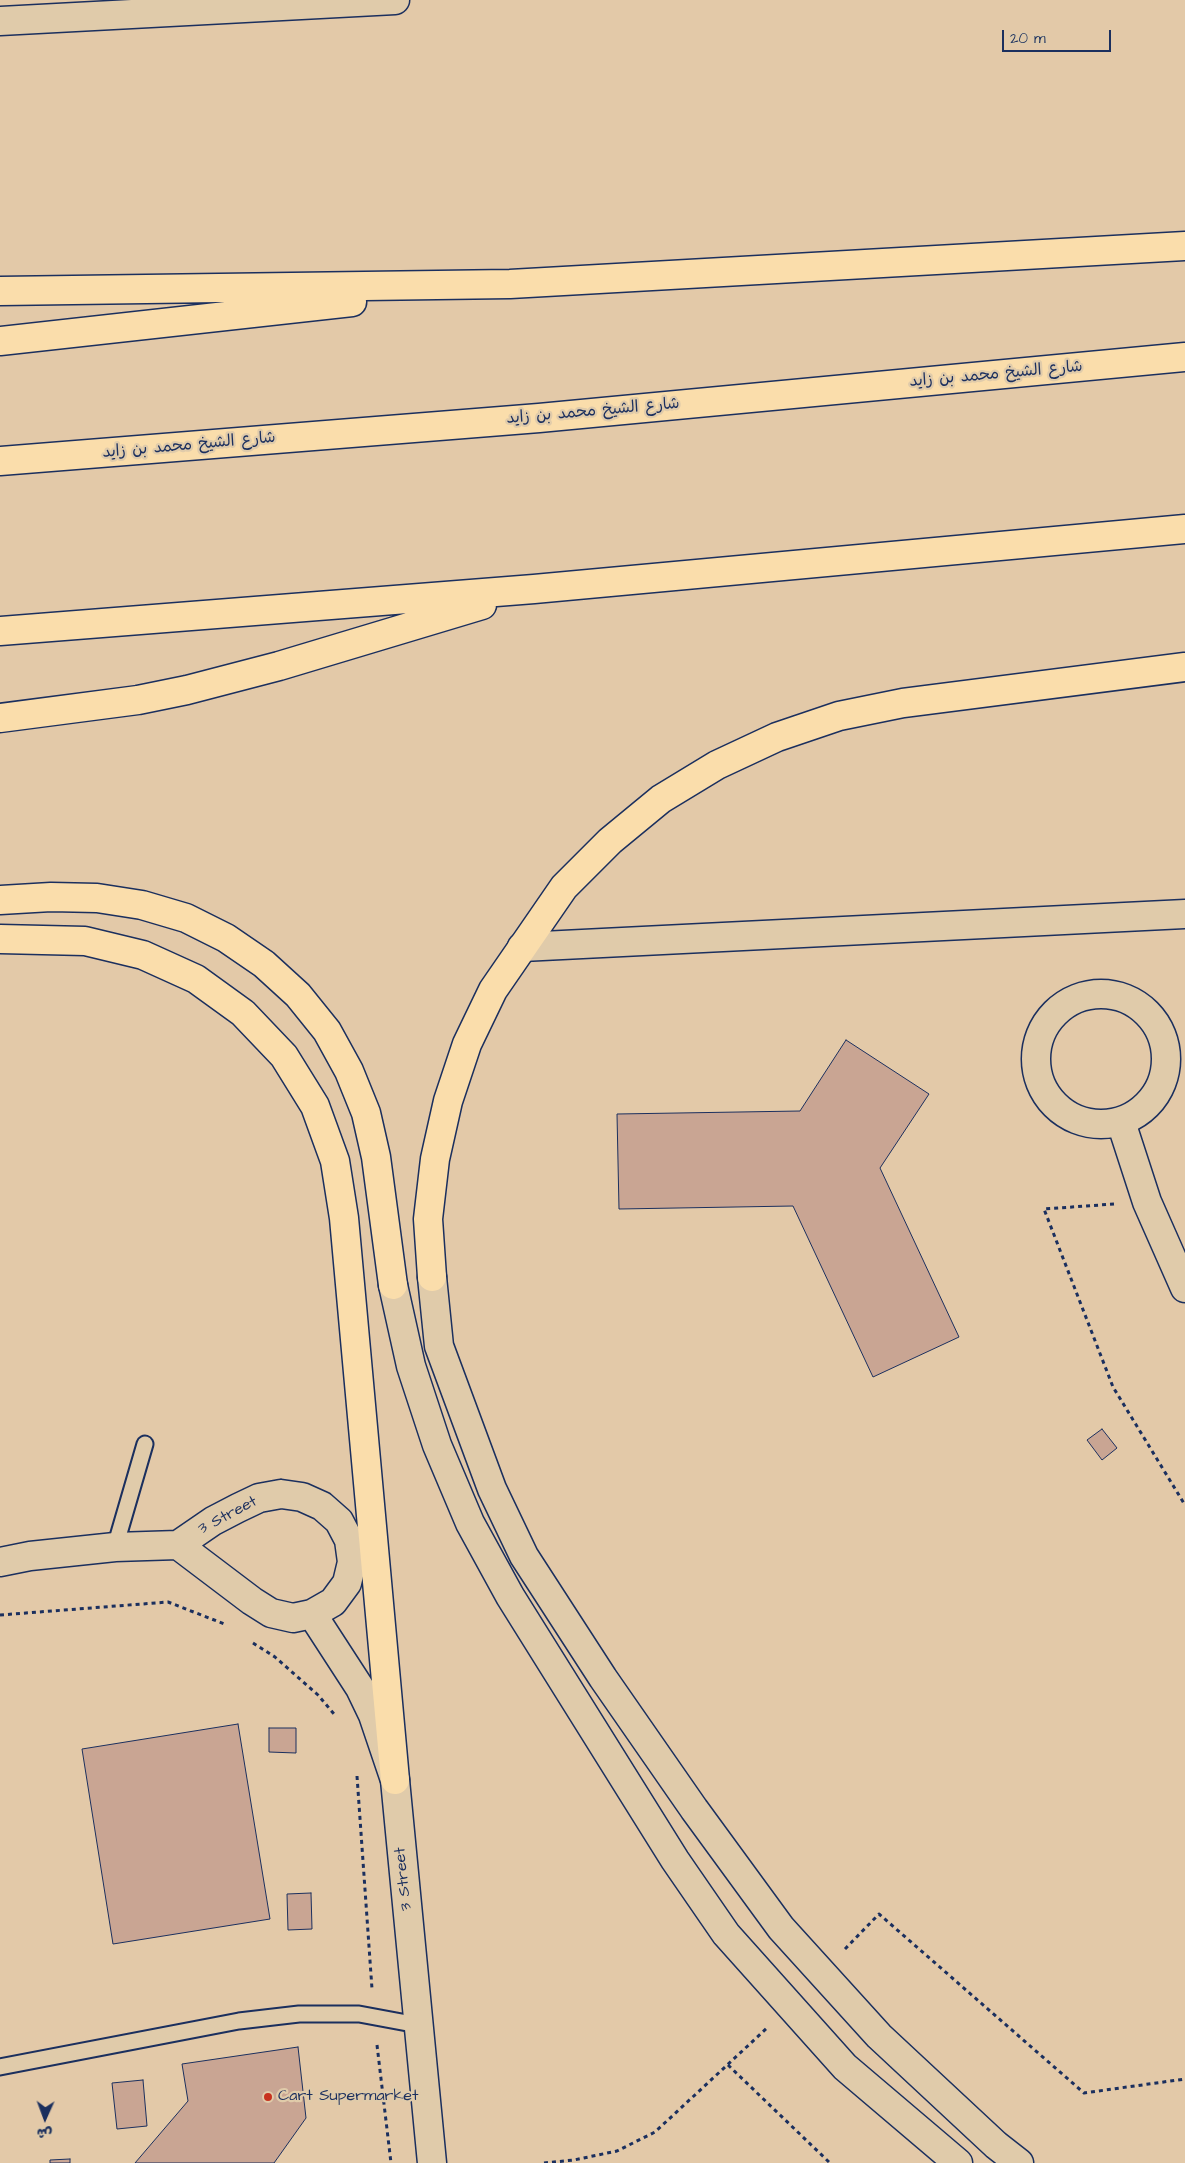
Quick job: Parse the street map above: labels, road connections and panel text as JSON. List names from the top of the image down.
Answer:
{
  "streets": {
    "highway": ["شارع الشيخ محمد بن زايد"],
    "street": ["3 Street"]
  },
  "places": ["Cart Supermarket"],
  "scale_bar": "20 m",
  "north": "bottom"
}
